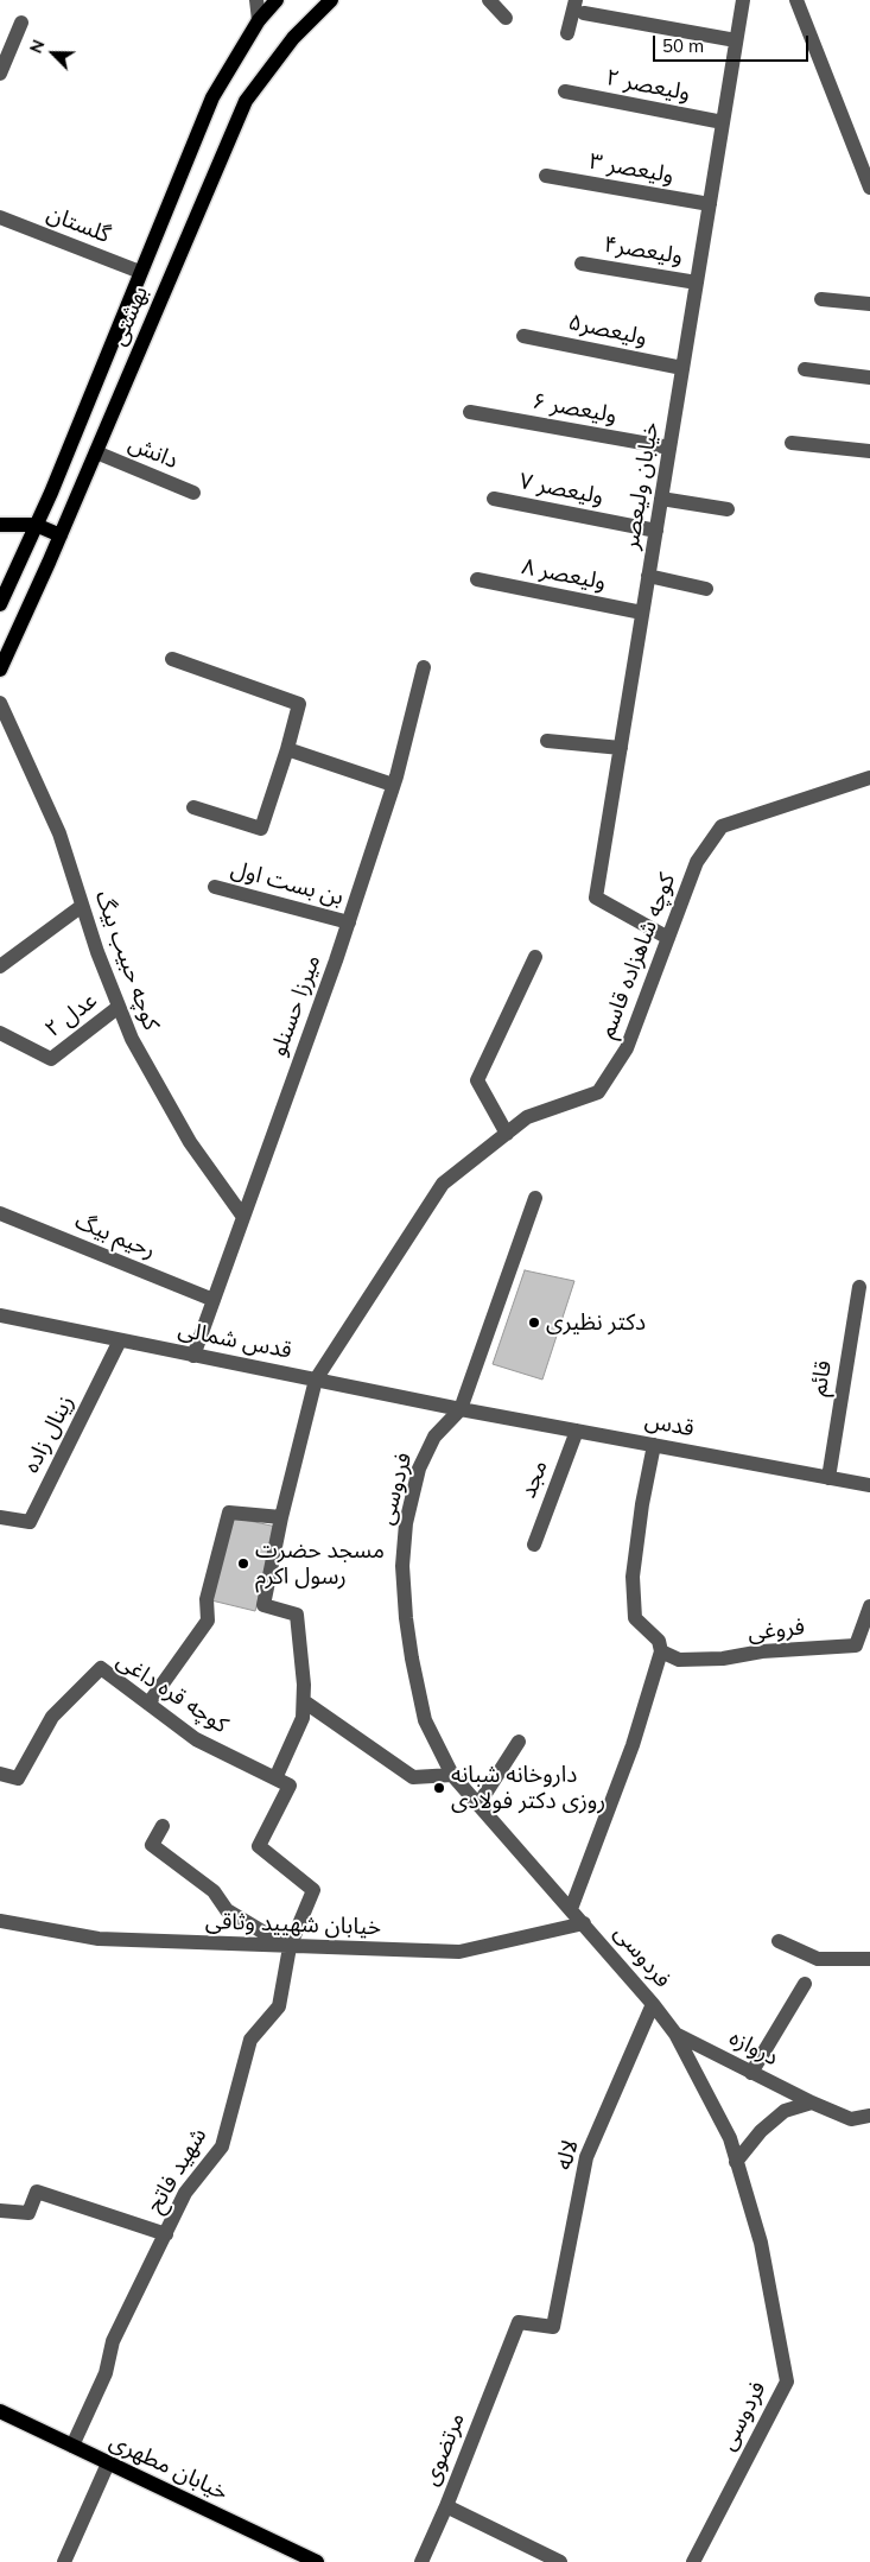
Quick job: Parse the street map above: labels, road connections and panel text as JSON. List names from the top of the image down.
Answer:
{
  "streets": {
    "main road": ["بهشتی", "خیابان مطهری"],
    "street": [
      "ولیعصر ۲",
      "ولیعصر ۳",
      "گلستان",
      "ولیعصر۴",
      "ولیعصر۵",
      "ولیعصر ۶",
      "دانش",
      "خیابان ولیعصر",
      "ولیعصر ۷",
      "ولیعصر ۸",
      "بن بست اول",
      "کوچه شاهزاده قاسم",
      "کوچه حبیب بیگ",
      "میرزا حسنلو",
      "عدل ۲",
      "رحیم بیگ",
      "قدس شمالی",
      "قائم",
      "قدس",
      "زینال زاده",
      "مجد",
      "فردوسی",
      "فروغی",
      "کوچه قره داغی",
      "خیابان شهیید وثاقی",
      "دروازه",
      "لاله",
      "شهید فاتح",
      "مرتضوی"
    ]
  },
  "crossings": [
    ["ولیعصر ۲", "خیابان ولیعصر"],
    ["ولیعصر ۳", "خیابان ولیعصر"],
    ["گلستان", "بهشتی"],
    ["ولیعصر۴", "خیابان ولیعصر"],
    ["بهشتی", "دانش"],
    ["ولیعصر۵", "خیابان ولیعصر"],
    ["ولیعصر ۶", "خیابان ولیعصر"],
    ["خیابان ولیعصر", "ولیعصر ۷"],
    ["خیابان ولیعصر", "ولیعصر ۸"],
    ["خیابان ولیعصر", "کوچه شاهزاده قاسم"],
    ["بن بست اول", "میرزا حسنلو"],
    ["کوچه شاهزاده قاسم", "قدس شمالی"],
    ["کوچه حبیب بیگ", "میرزا حسنلو"],
    ["کوچه حبیب بیگ", "عدل ۲"],
    ["میرزا حسنلو", "رحیم بیگ"],
    ["میرزا حسنلو", "قدس شمالی"],
    ["قدس شمالی", "قدس"],
    ["قدس شمالی", "زینال زاده"],
    ["قدس شمالی", "فردوسی"],
    ["قائم", "قدس"],
    ["قدس", "مجد"],
    ["قدس", "فردوسی"],
    ["فردوسی", "خیابان شهیید وثاقی"],
    ["فردوسی", "دروازه"],
    ["فردوسی", "لاله"],
    ["خیابان شهیید وثاقی", "شهید فاتح"],
    ["لاله", "مرتضوی"],
    ["شهید فاتح", "خیابان مطهری"]
  ],
  "places": ["دکتر نظیری", "مسجد حضرت رسول اکرم", "داروخانه شبانه روزی دکتر فولادی"],
  "scale_bar": "50 m",
  "north": "top left"
}
